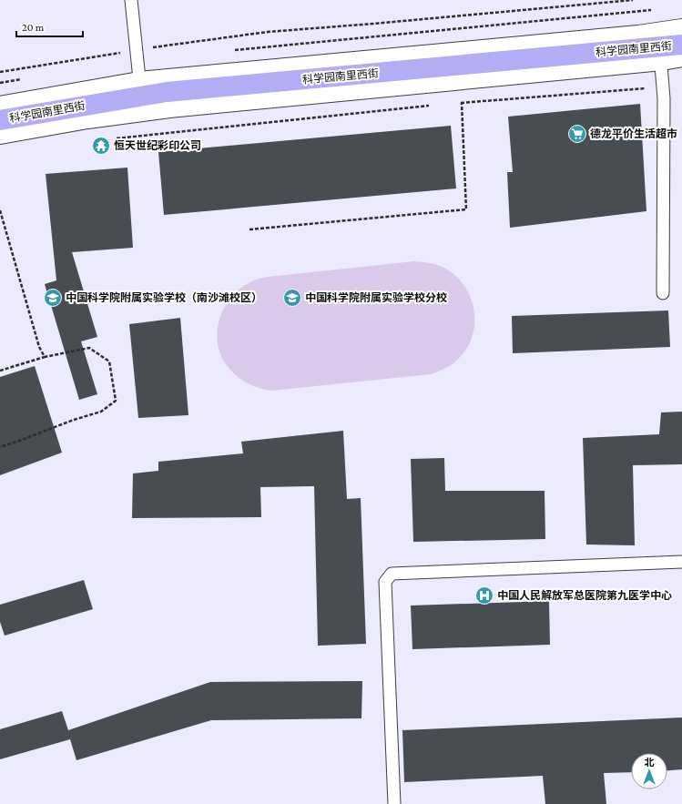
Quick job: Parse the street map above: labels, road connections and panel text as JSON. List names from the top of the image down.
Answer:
{
  "streets": {
    "street": ["科学园南里西街"]
  },
  "places": {
    "supermarket": ["德龙平价生活超市"],
    "temple": ["恒天世纪彩印公司"],
    "school or university": ["中国科学院附属实验学校（南沙滩校区）", "中国科学院附属实验学校分校"],
    "hospital": ["中国人民解放军总医院第九医学中心"]
  },
  "scale_bar": "20 m",
  "north": "top"
}
